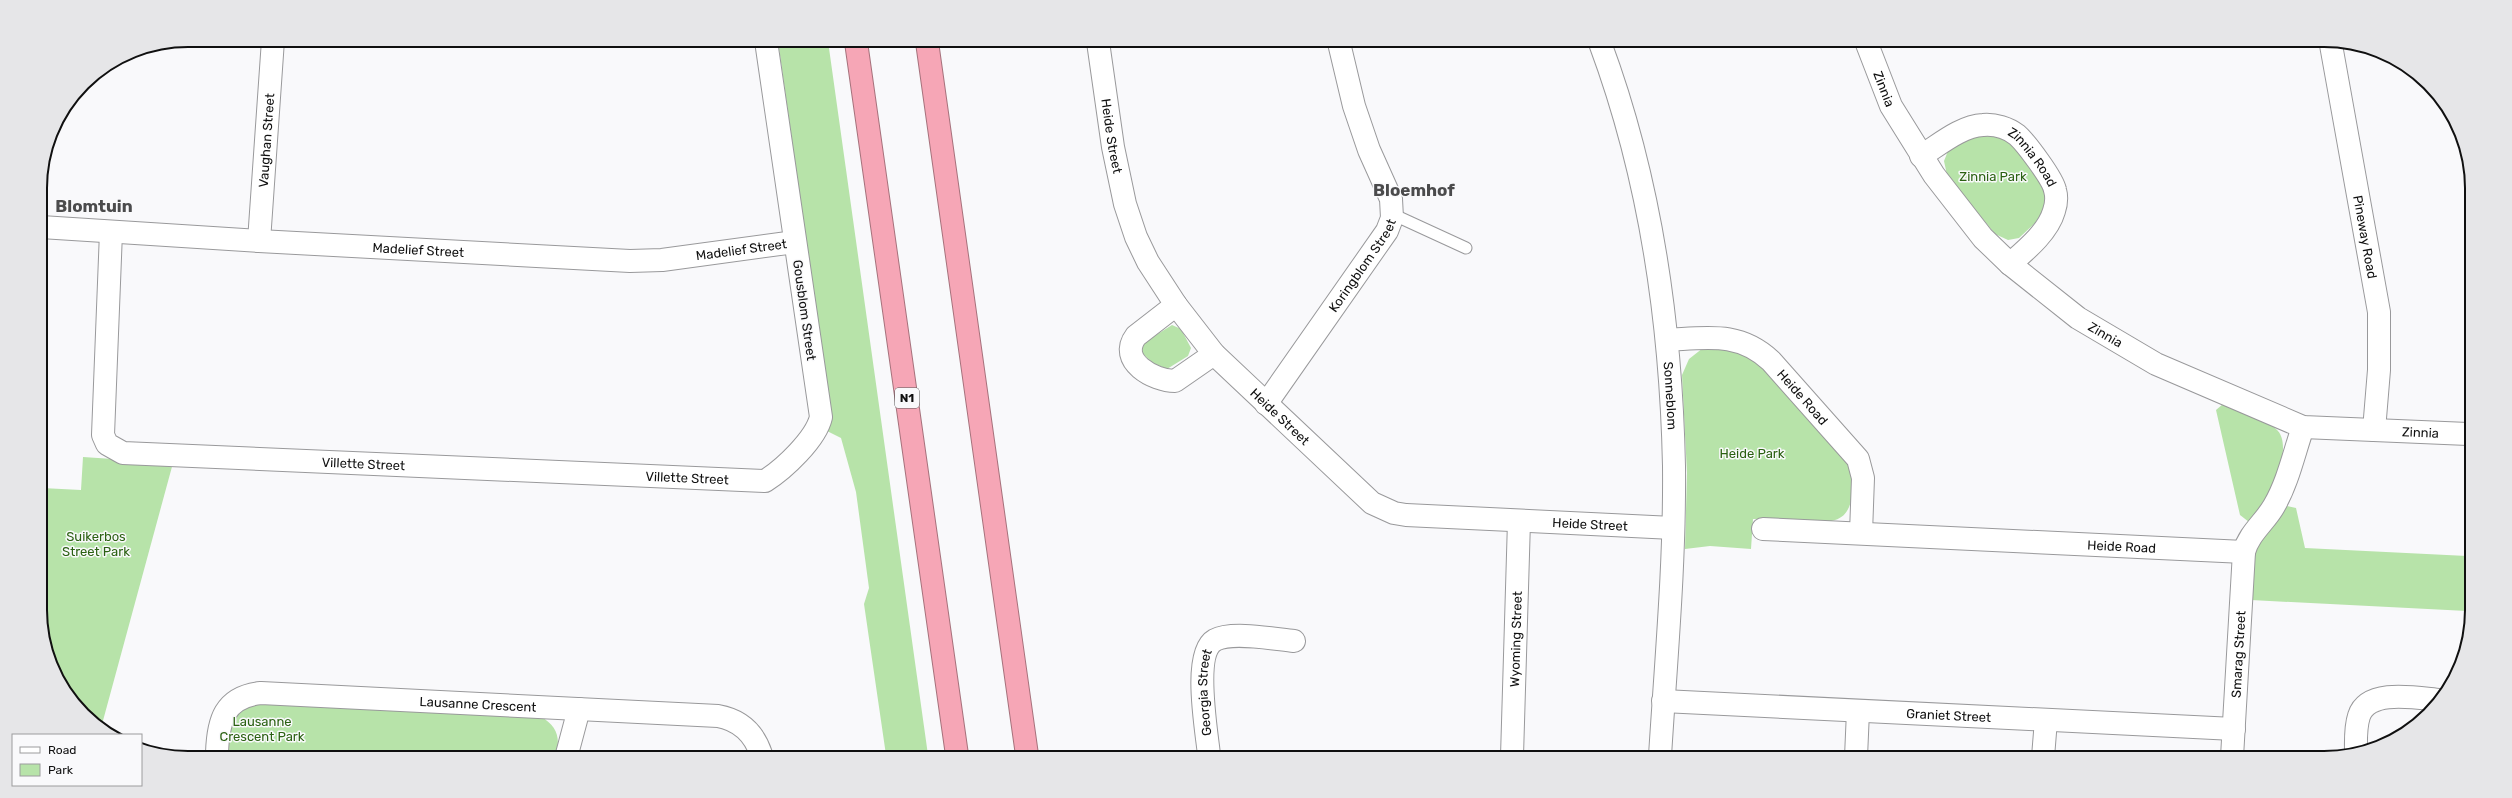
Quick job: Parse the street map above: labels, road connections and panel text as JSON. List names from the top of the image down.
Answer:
{
  "streets": {
    "highway": ["N1"],
    "street": [
      "Zinnia",
      "Heide Street",
      "Vaughan Street",
      "Zinnia Road",
      "Pineway Road",
      "Madelief Street",
      "Koringblom Street",
      "Gousblom Street",
      "Sonneblom",
      "Heide Road",
      "Villette Street",
      "Wyoming Street",
      "Smarag Street",
      "Georgia Street",
      "Lausanne Crescent",
      "Graniet Street"
    ]
  },
  "crossings": [
    ["Zinnia", "Zinnia Road"],
    ["Zinnia", "Pineway Road"],
    ["Heide Street", "Koringblom Street"],
    ["Heide Street", "Sonneblom"],
    ["Heide Street", "Wyoming Street"],
    ["Vaughan Street", "Madelief Street"],
    ["Madelief Street", "Gousblom Street"],
    ["Madelief Street", "Villette Street"],
    ["Gousblom Street", "Villette Street"],
    ["Sonneblom", "Heide Road"],
    ["Sonneblom", "Graniet Street"],
    ["Heide Road", "Smarag Street"],
    ["Smarag Street", "Graniet Street"]
  ],
  "districts": ["Bloemhof", "Blomtuin"],
  "parks": [
    "Zinnia Park",
    "Heide Park",
    "Suikerbos Street Park",
    "Lausanne Crescent Park"
  ],
  "legend": ["Road", "Park"]
}
